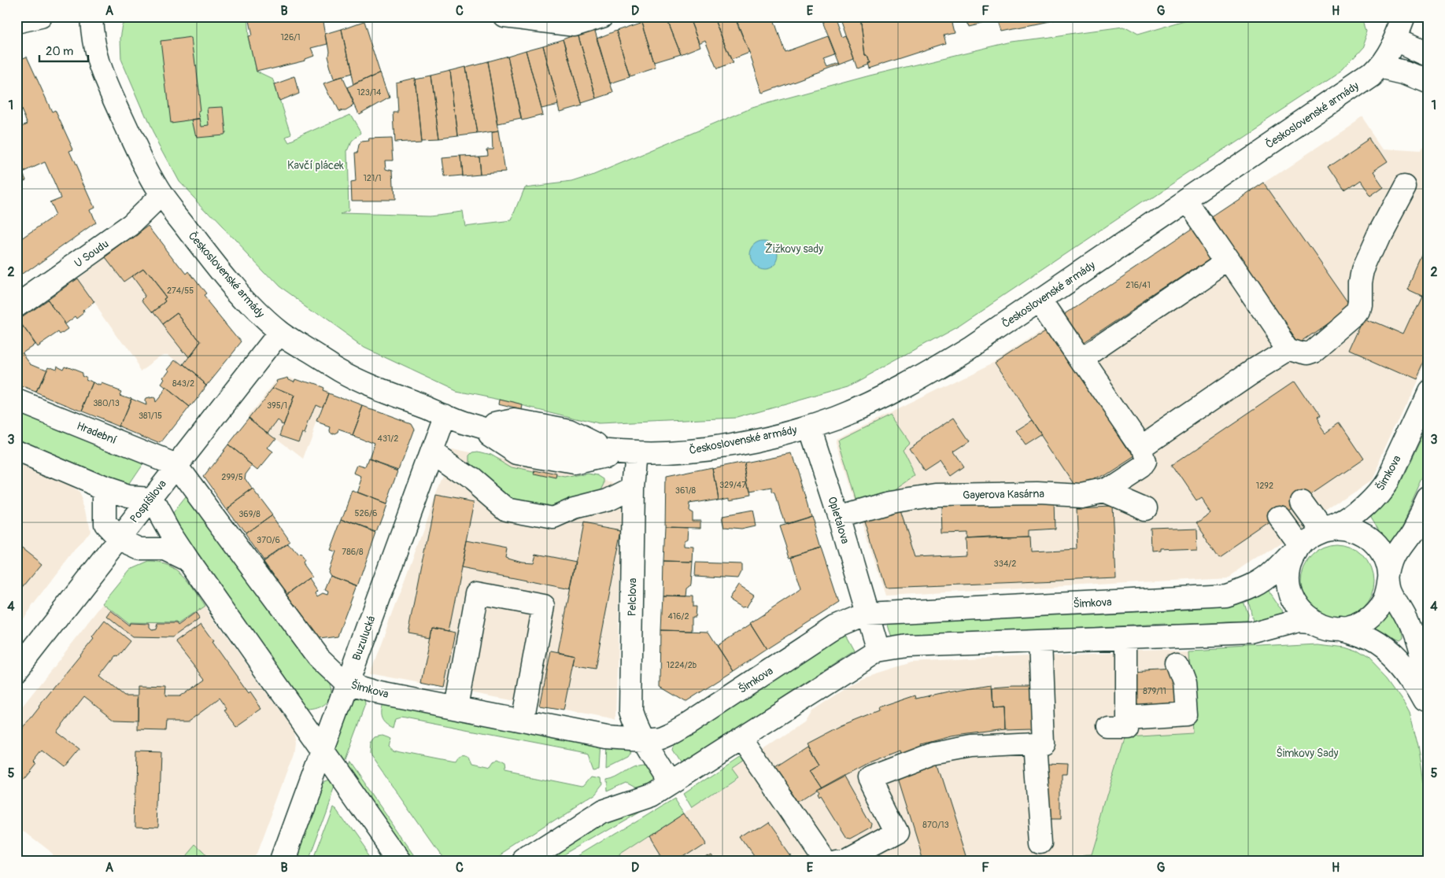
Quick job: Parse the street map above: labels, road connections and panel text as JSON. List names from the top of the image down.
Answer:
{
  "streets": {
    "street": [
      "Československé armády",
      "U Soudu",
      "Hradební",
      "Šimkova",
      "Gayerova Kasárna",
      "Pospíšilova",
      "Opletalova",
      "Pelclova",
      "Buzulucká"
    ]
  },
  "crossings": [
    ["Československé armády", "U Soudu"],
    ["Československé armády", "Pospíšilova"],
    ["Československé armády", "Opletalova"],
    ["Československé armády", "Pelclova"],
    ["Československé armády", "Buzulucká"],
    ["Hradební", "Šimkova"],
    ["Hradební", "Pospíšilova"],
    ["Šimkova", "Pospíšilova"],
    ["Šimkova", "Opletalova"],
    ["Šimkova", "Pelclova"],
    ["Šimkova", "Buzulucká"],
    ["Gayerova Kasárna", "Opletalova"]
  ],
  "parks": ["Kavčí plácek", "Žižkovy sady", "Šimkovy Sady"],
  "house_numbers": [
    "126/1",
    "123/14",
    "121/1",
    "216/41",
    "274/55",
    "843/2",
    "380/13",
    "395/1",
    "381/15",
    "431/2",
    "299/5",
    "329/47",
    "1292",
    "361/8",
    "526/6",
    "369/8",
    "370/6",
    "786/8",
    "334/2",
    "416/2",
    "1224/2b",
    "879/11",
    "870/13"
  ],
  "scale_bar": "20 m",
  "grid": {
    "columns": [
      "A",
      "B",
      "C",
      "D",
      "E",
      "F",
      "G",
      "H"
    ],
    "rows": [
      "1",
      "2",
      "3",
      "4",
      "5"
    ]
  }
}
